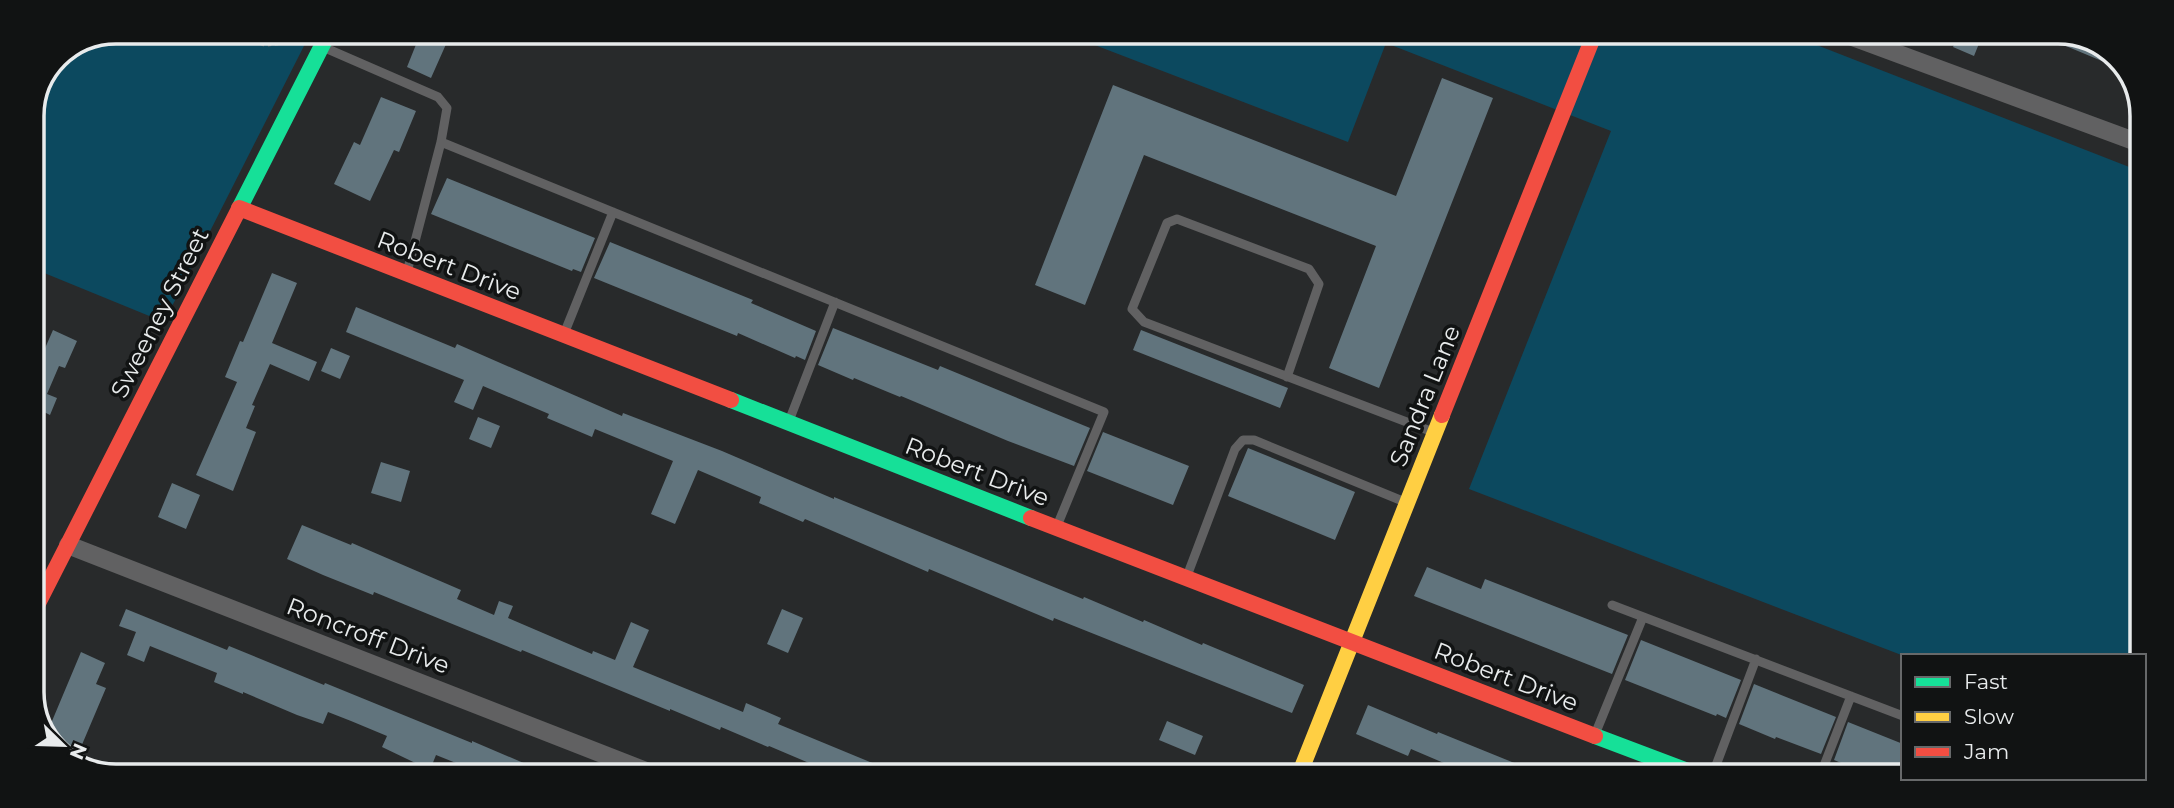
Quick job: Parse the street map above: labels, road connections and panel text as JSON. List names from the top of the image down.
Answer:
{
  "streets": {
    "street": [
      "Robert Drive",
      "Sweeney Street",
      "Sandra Lane",
      "Roncroff Drive"
    ]
  },
  "crossings": [
    ["Robert Drive", "Sweeney Street"],
    ["Robert Drive", "Sandra Lane"],
    ["Sweeney Street", "Roncroff Drive"]
  ],
  "legend": ["Fast", "Slow", "Jam"],
  "north": "bottom right"
}
